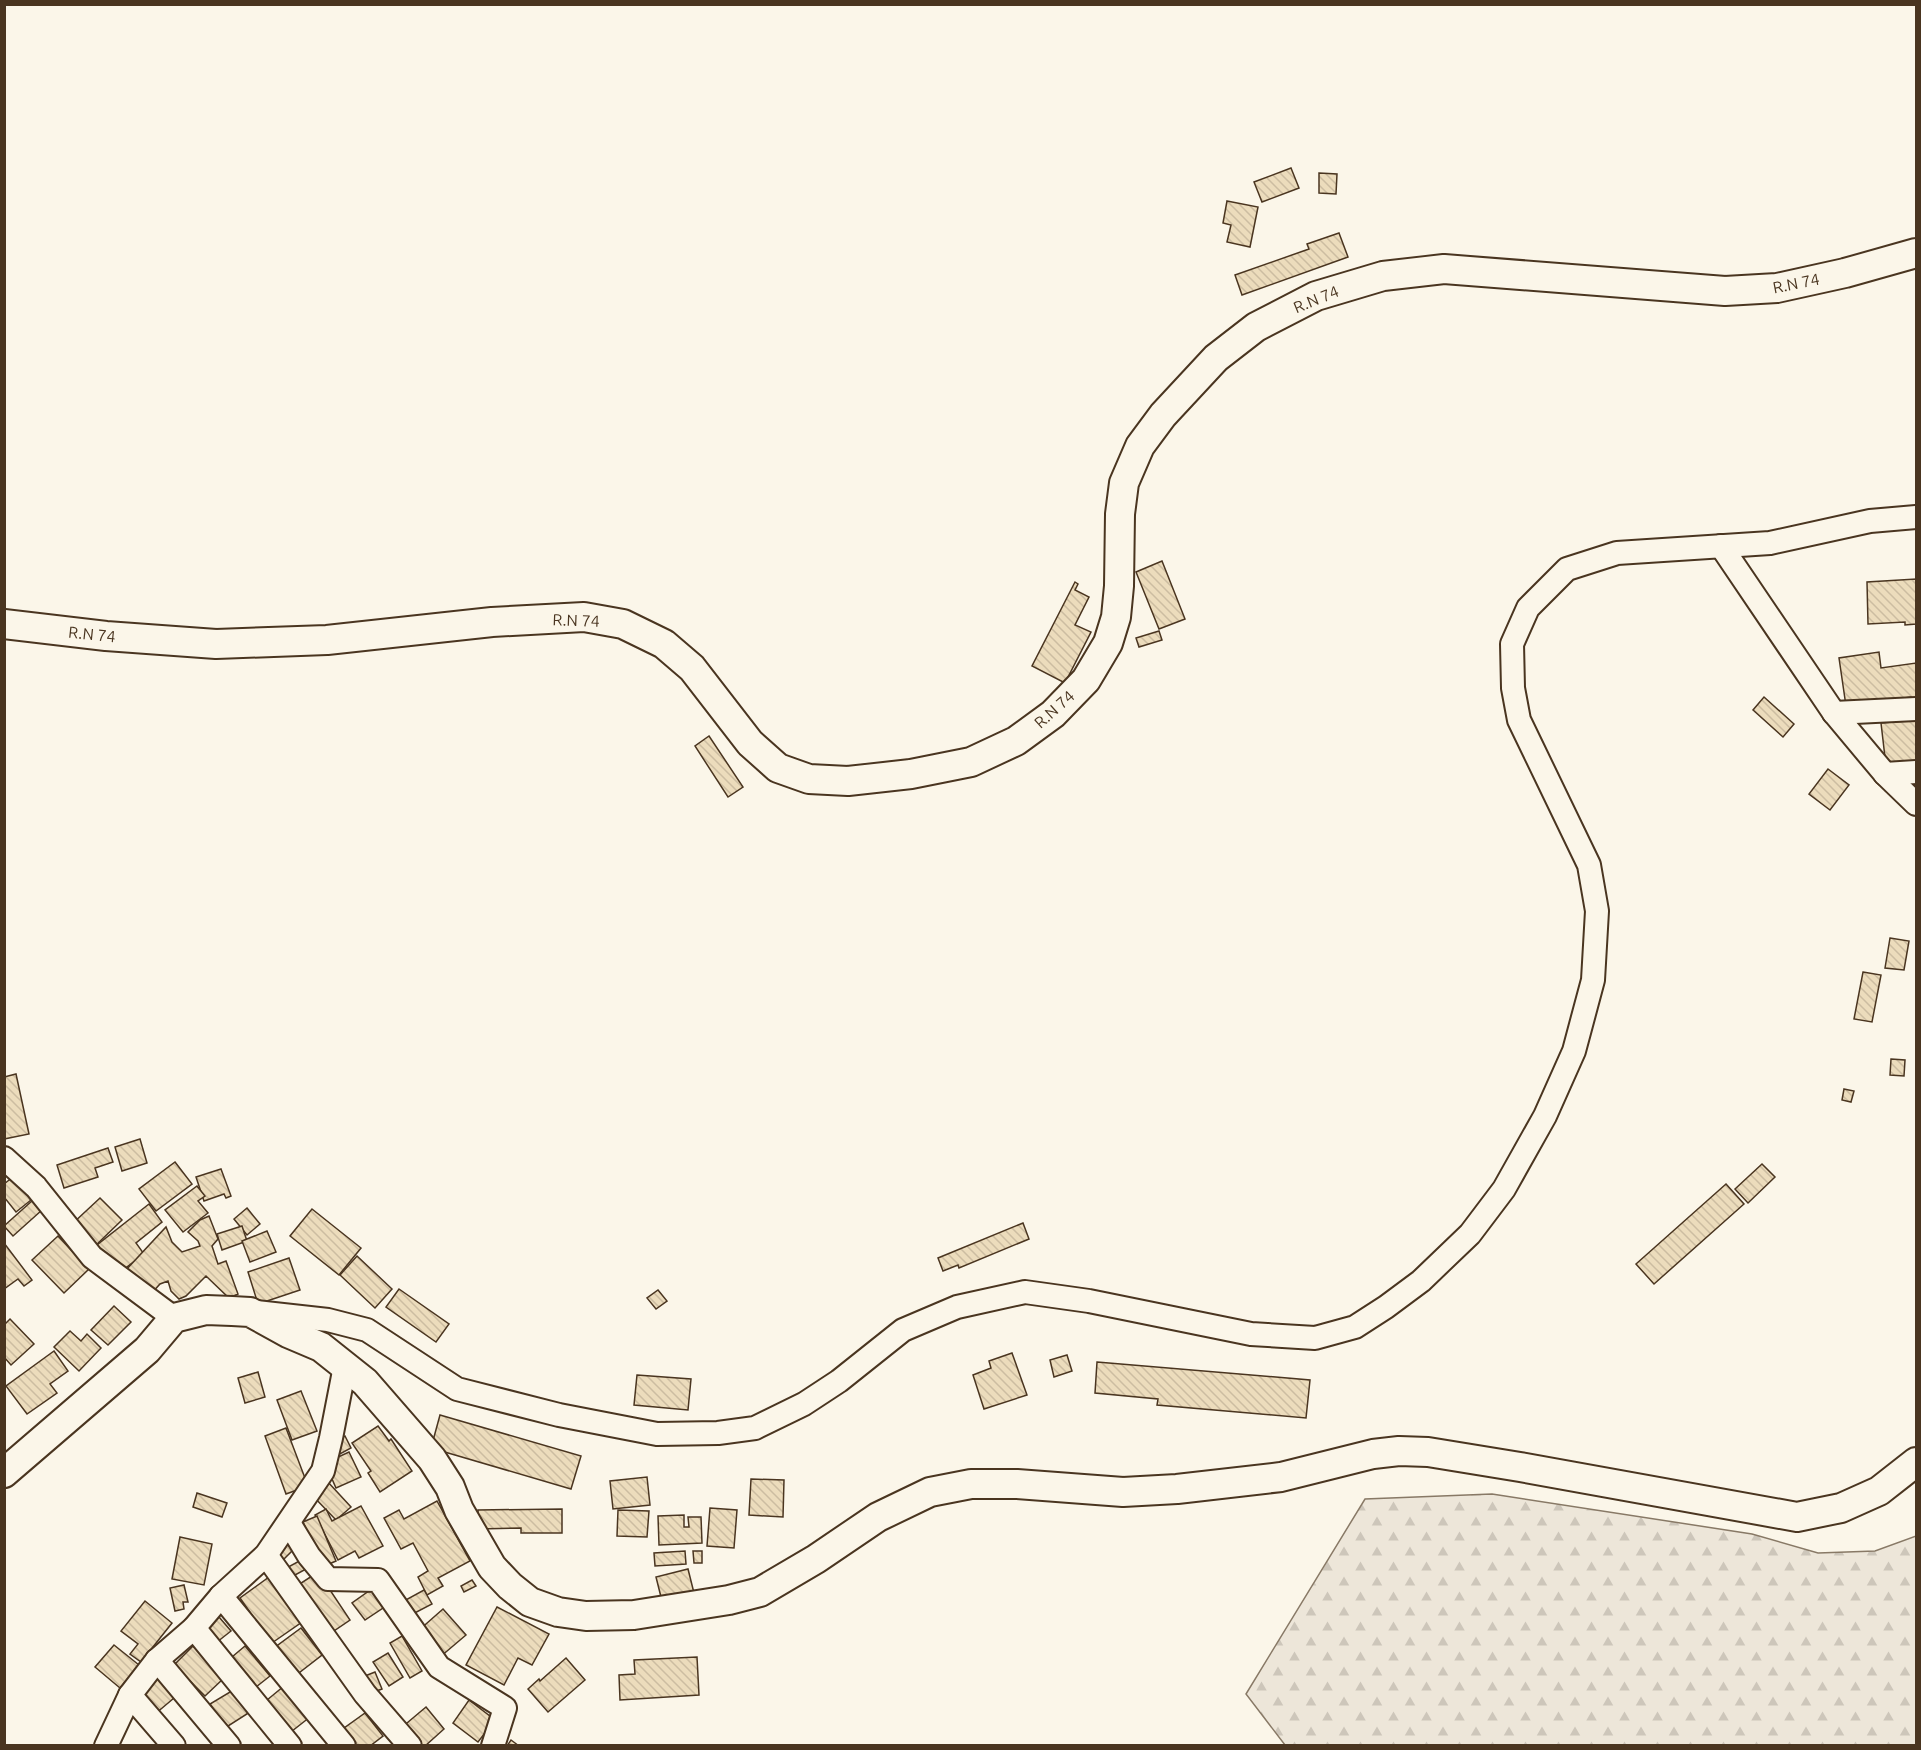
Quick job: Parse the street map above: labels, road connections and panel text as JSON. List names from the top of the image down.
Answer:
{
  "streets": {
    "main road": ["R.N 74"]
  }
}
